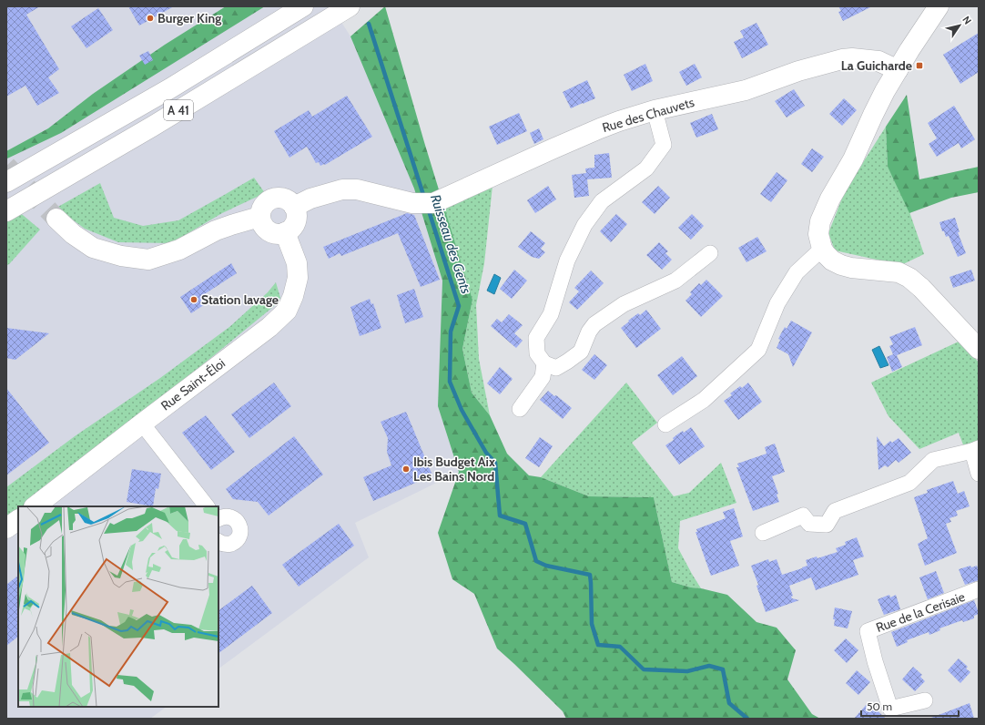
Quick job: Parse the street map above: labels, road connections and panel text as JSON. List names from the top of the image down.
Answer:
{
  "streets": {
    "main road": ["A 41", "Rue des Chauvets", "Rue Saint-Éloi"],
    "street": ["Rue de la Cerisaie"]
  },
  "crossings": [
    ["Rue des Chauvets", "Rue Saint-Éloi"]
  ],
  "water": ["Ruisseau des Gents"],
  "places": {
    "other": ["Burger King", "Station lavage", "Ibis Budget Aix Les Bains Nord"],
    "transit": ["La Guicharde"]
  },
  "scale_bar": "50 m",
  "north": "top right"
}
